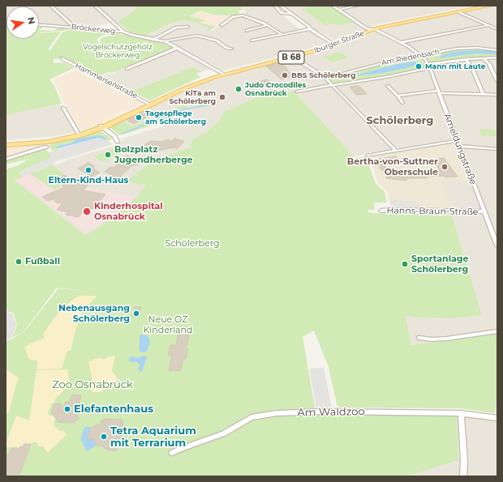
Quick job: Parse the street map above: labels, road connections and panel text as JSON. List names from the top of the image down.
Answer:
{
  "streets": {
    "main road": ["Iburger Straße", "B 68"],
    "street": [
      "Bröckerweg",
      "Am Riedenbach",
      "Hammersenstraße",
      "Ameldungstraße",
      "Hanns-Braun-Straße",
      "Am Waldzoo"
    ]
  },
  "crossings": [
    ["Bröckerweg", "Iburger Straße"],
    ["Iburger Straße", "Hammersenstraße"],
    ["Iburger Straße", "Ameldungstraße"],
    ["Am Riedenbach", "Ameldungstraße"],
    ["Ameldungstraße", "Hanns-Braun-Straße"]
  ],
  "districts": ["Schölerberg"],
  "parks": [
    "Vogelschutzgehölz Bröckerweg",
    "Schölerberg",
    "Neue OZ Kinderland",
    "Zoo Osnabrück"
  ],
  "places": [
    "Mann mit Laute",
    "BBS Schölerberg",
    "Judo Crocodiles Osnabrück",
    "KiTa am Schölerberg",
    "Tagespflege am Schölerberg",
    "Bolzplatz Jugendherberge",
    "Bertha-von-Suttner Oberschule",
    "Eltern-Kind-Haus",
    "Kinderhospital Osnabrück",
    "Fußball",
    "Sportanlage Schölerberg",
    "Nebenausgang Schölerberg",
    "Elefantenhaus",
    "Tetra Aquarium mit Terrarium"
  ],
  "north": "right"
}
